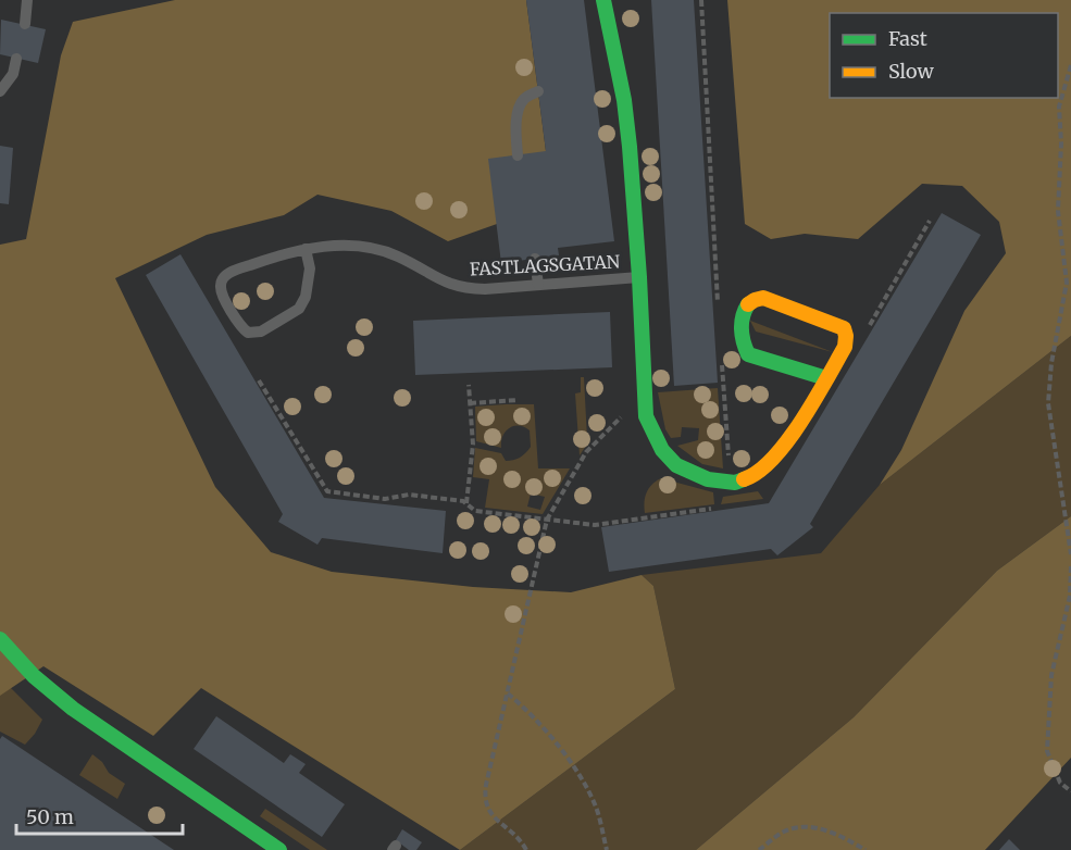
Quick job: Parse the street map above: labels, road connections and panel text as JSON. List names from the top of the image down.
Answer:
{
  "streets": {
    "street": ["FASTLAGSGATAN"]
  },
  "legend": ["Fast", "Slow"],
  "scale_bar": "50 m"
}
